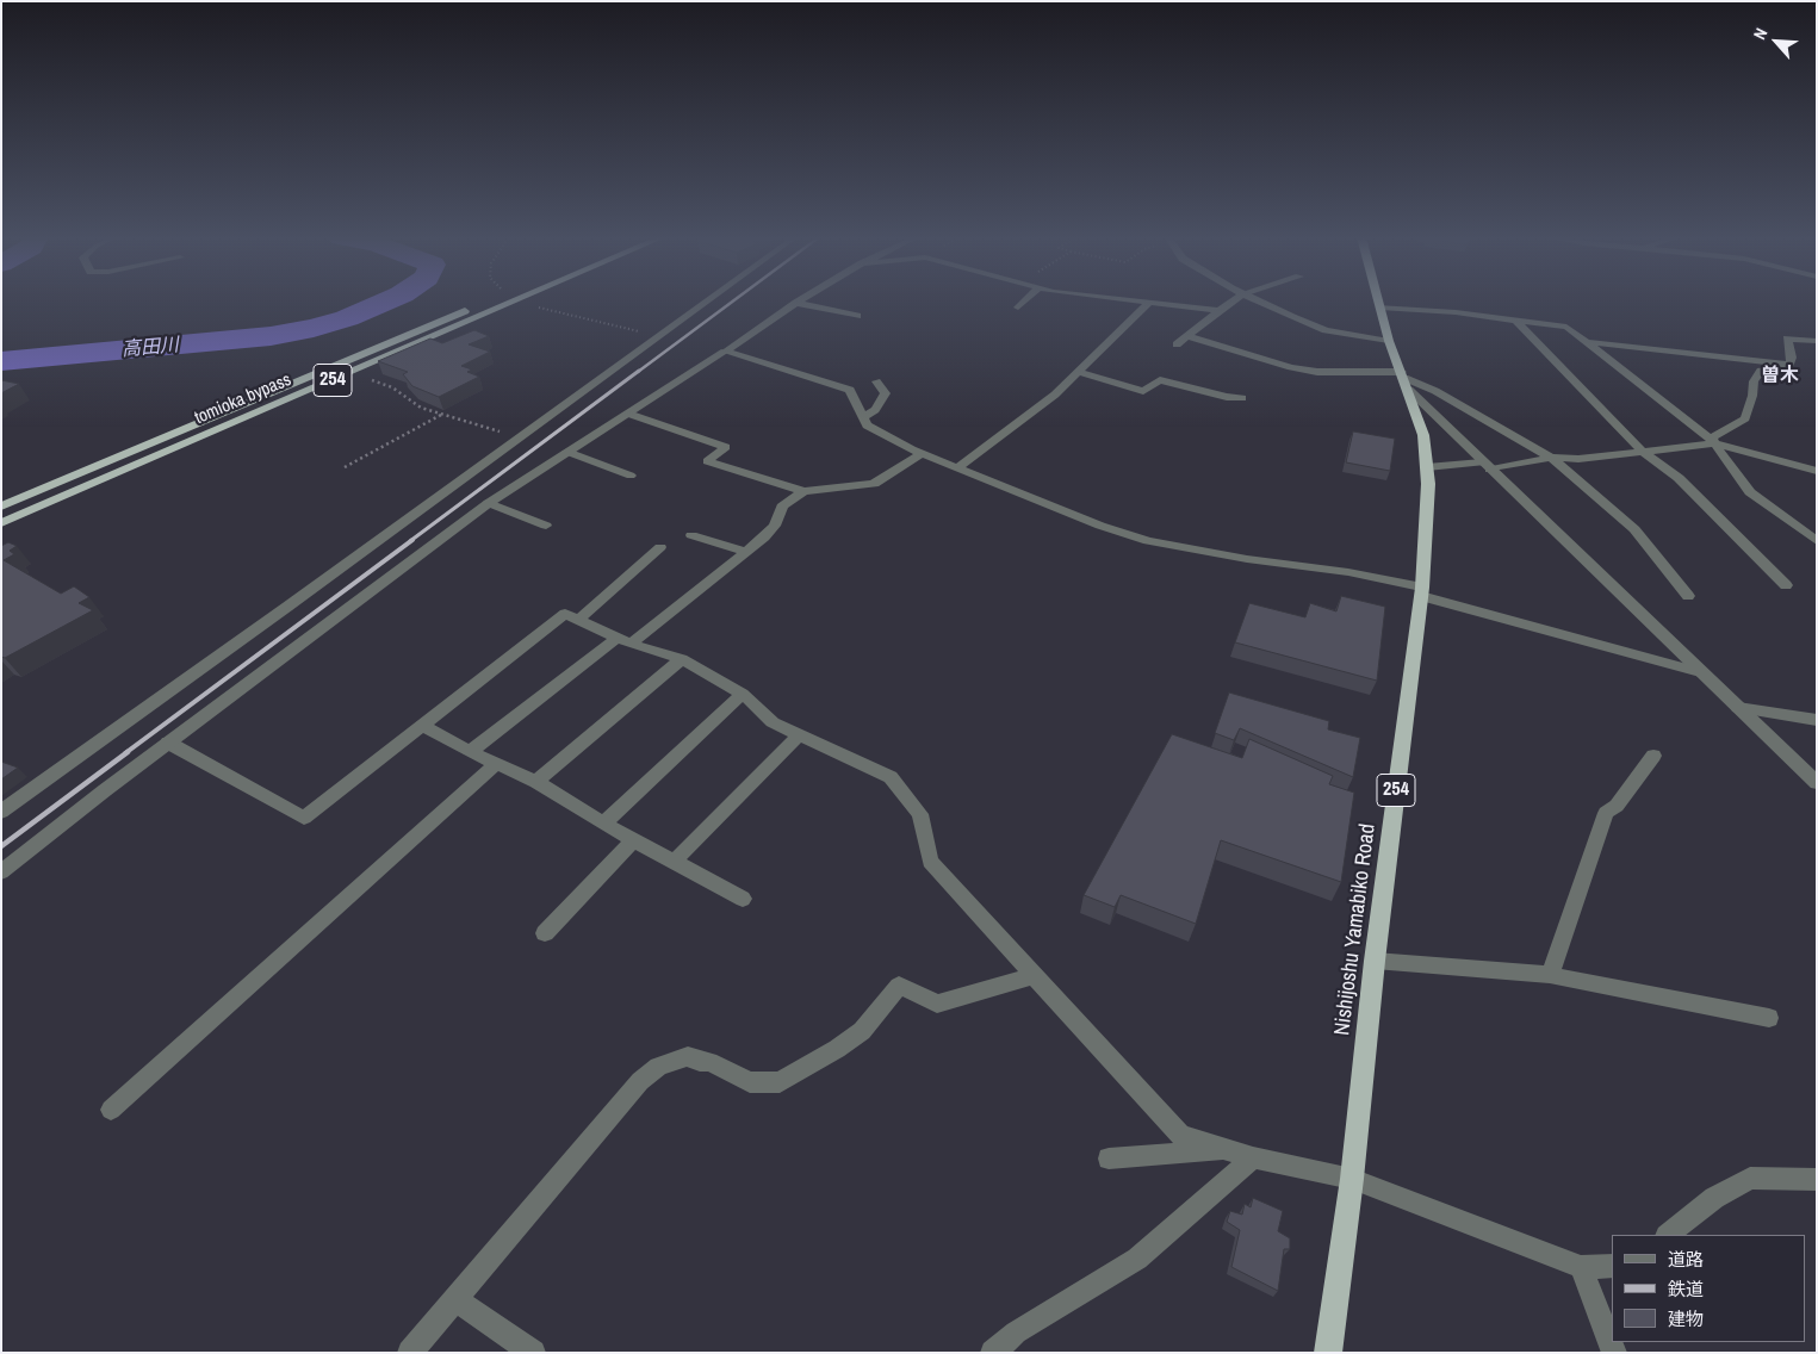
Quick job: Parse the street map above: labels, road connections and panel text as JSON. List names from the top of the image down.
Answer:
{
  "streets": {
    "highway": ["254", "tomioka bypass", "Nishijoshu Yamabiko Road"]
  },
  "districts": ["曽木"],
  "water": ["高田川"],
  "legend": ["道路", "鉄道", "建物"],
  "north": "top left"
}
